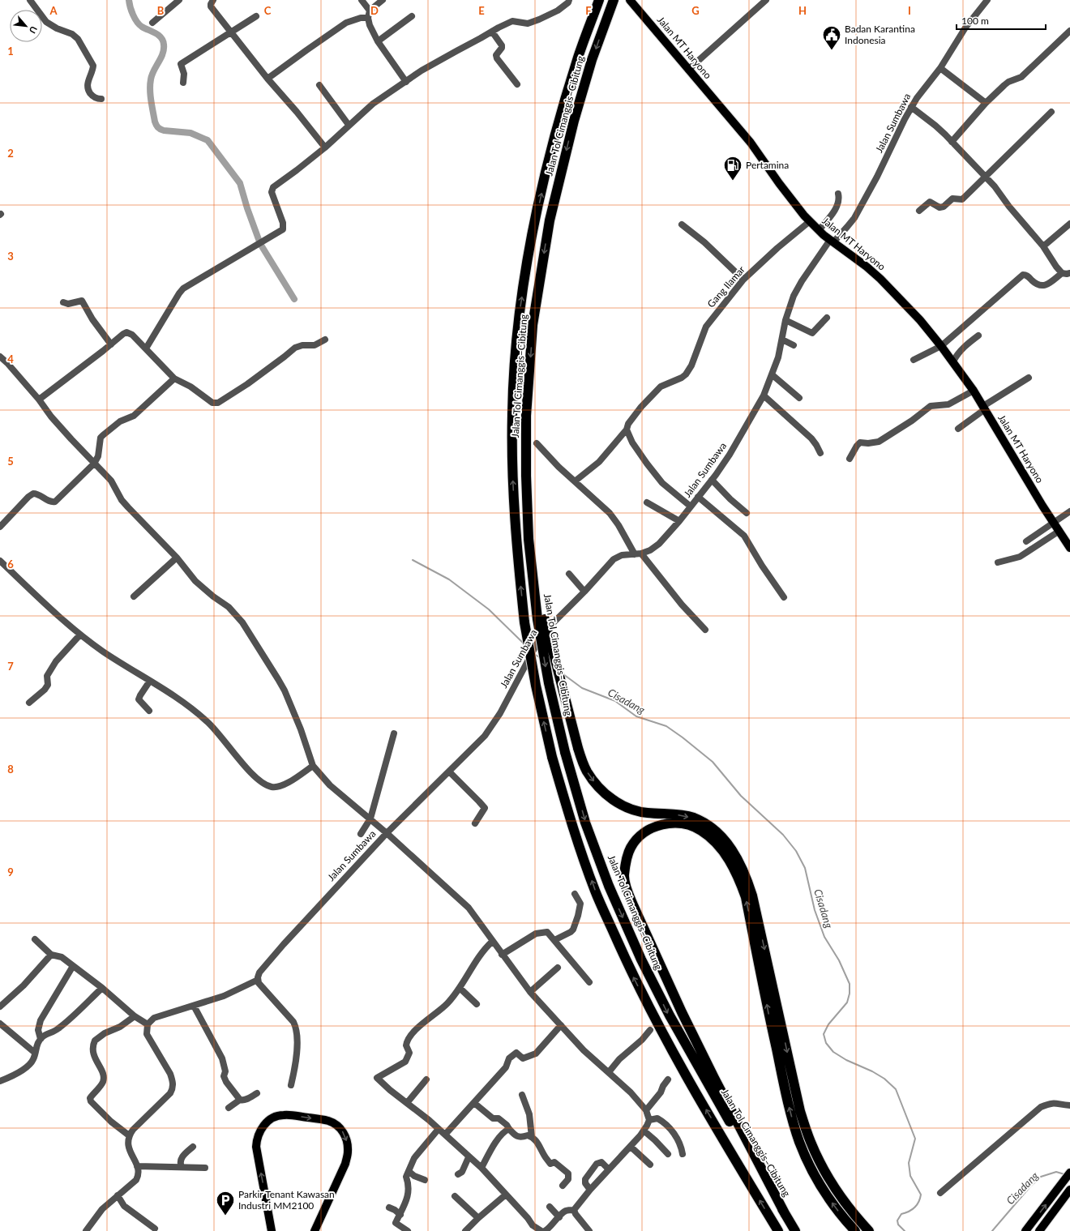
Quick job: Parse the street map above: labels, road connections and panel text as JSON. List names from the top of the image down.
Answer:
{
  "streets": {
    "highway": ["Jalan Tol Cimanggis–Cibitung"],
    "main road": ["Jalan MT Haryono"],
    "street": ["Jalan Sumbawa", "Gang Ilamar"]
  },
  "crossings": [
    ["Jalan MT Haryono", "Jalan Sumbawa"],
    ["Jalan MT Haryono", "Gang Ilamar"]
  ],
  "water": ["Cisadang"],
  "places": {
    "public building": ["Badan Karantina Indonesia"],
    "fuel station": ["Pertamina"],
    "parking": ["Parkir Tenant Kawasan Industri MM2100"]
  },
  "scale_bar": "100 m",
  "north": "bottom right",
  "grid": {
    "columns": [
      "A",
      "B",
      "C",
      "D",
      "E",
      "F",
      "G",
      "H",
      "I"
    ],
    "rows": [
      "1",
      "2",
      "3",
      "4",
      "5",
      "6",
      "7",
      "8",
      "9"
    ]
  }
}
